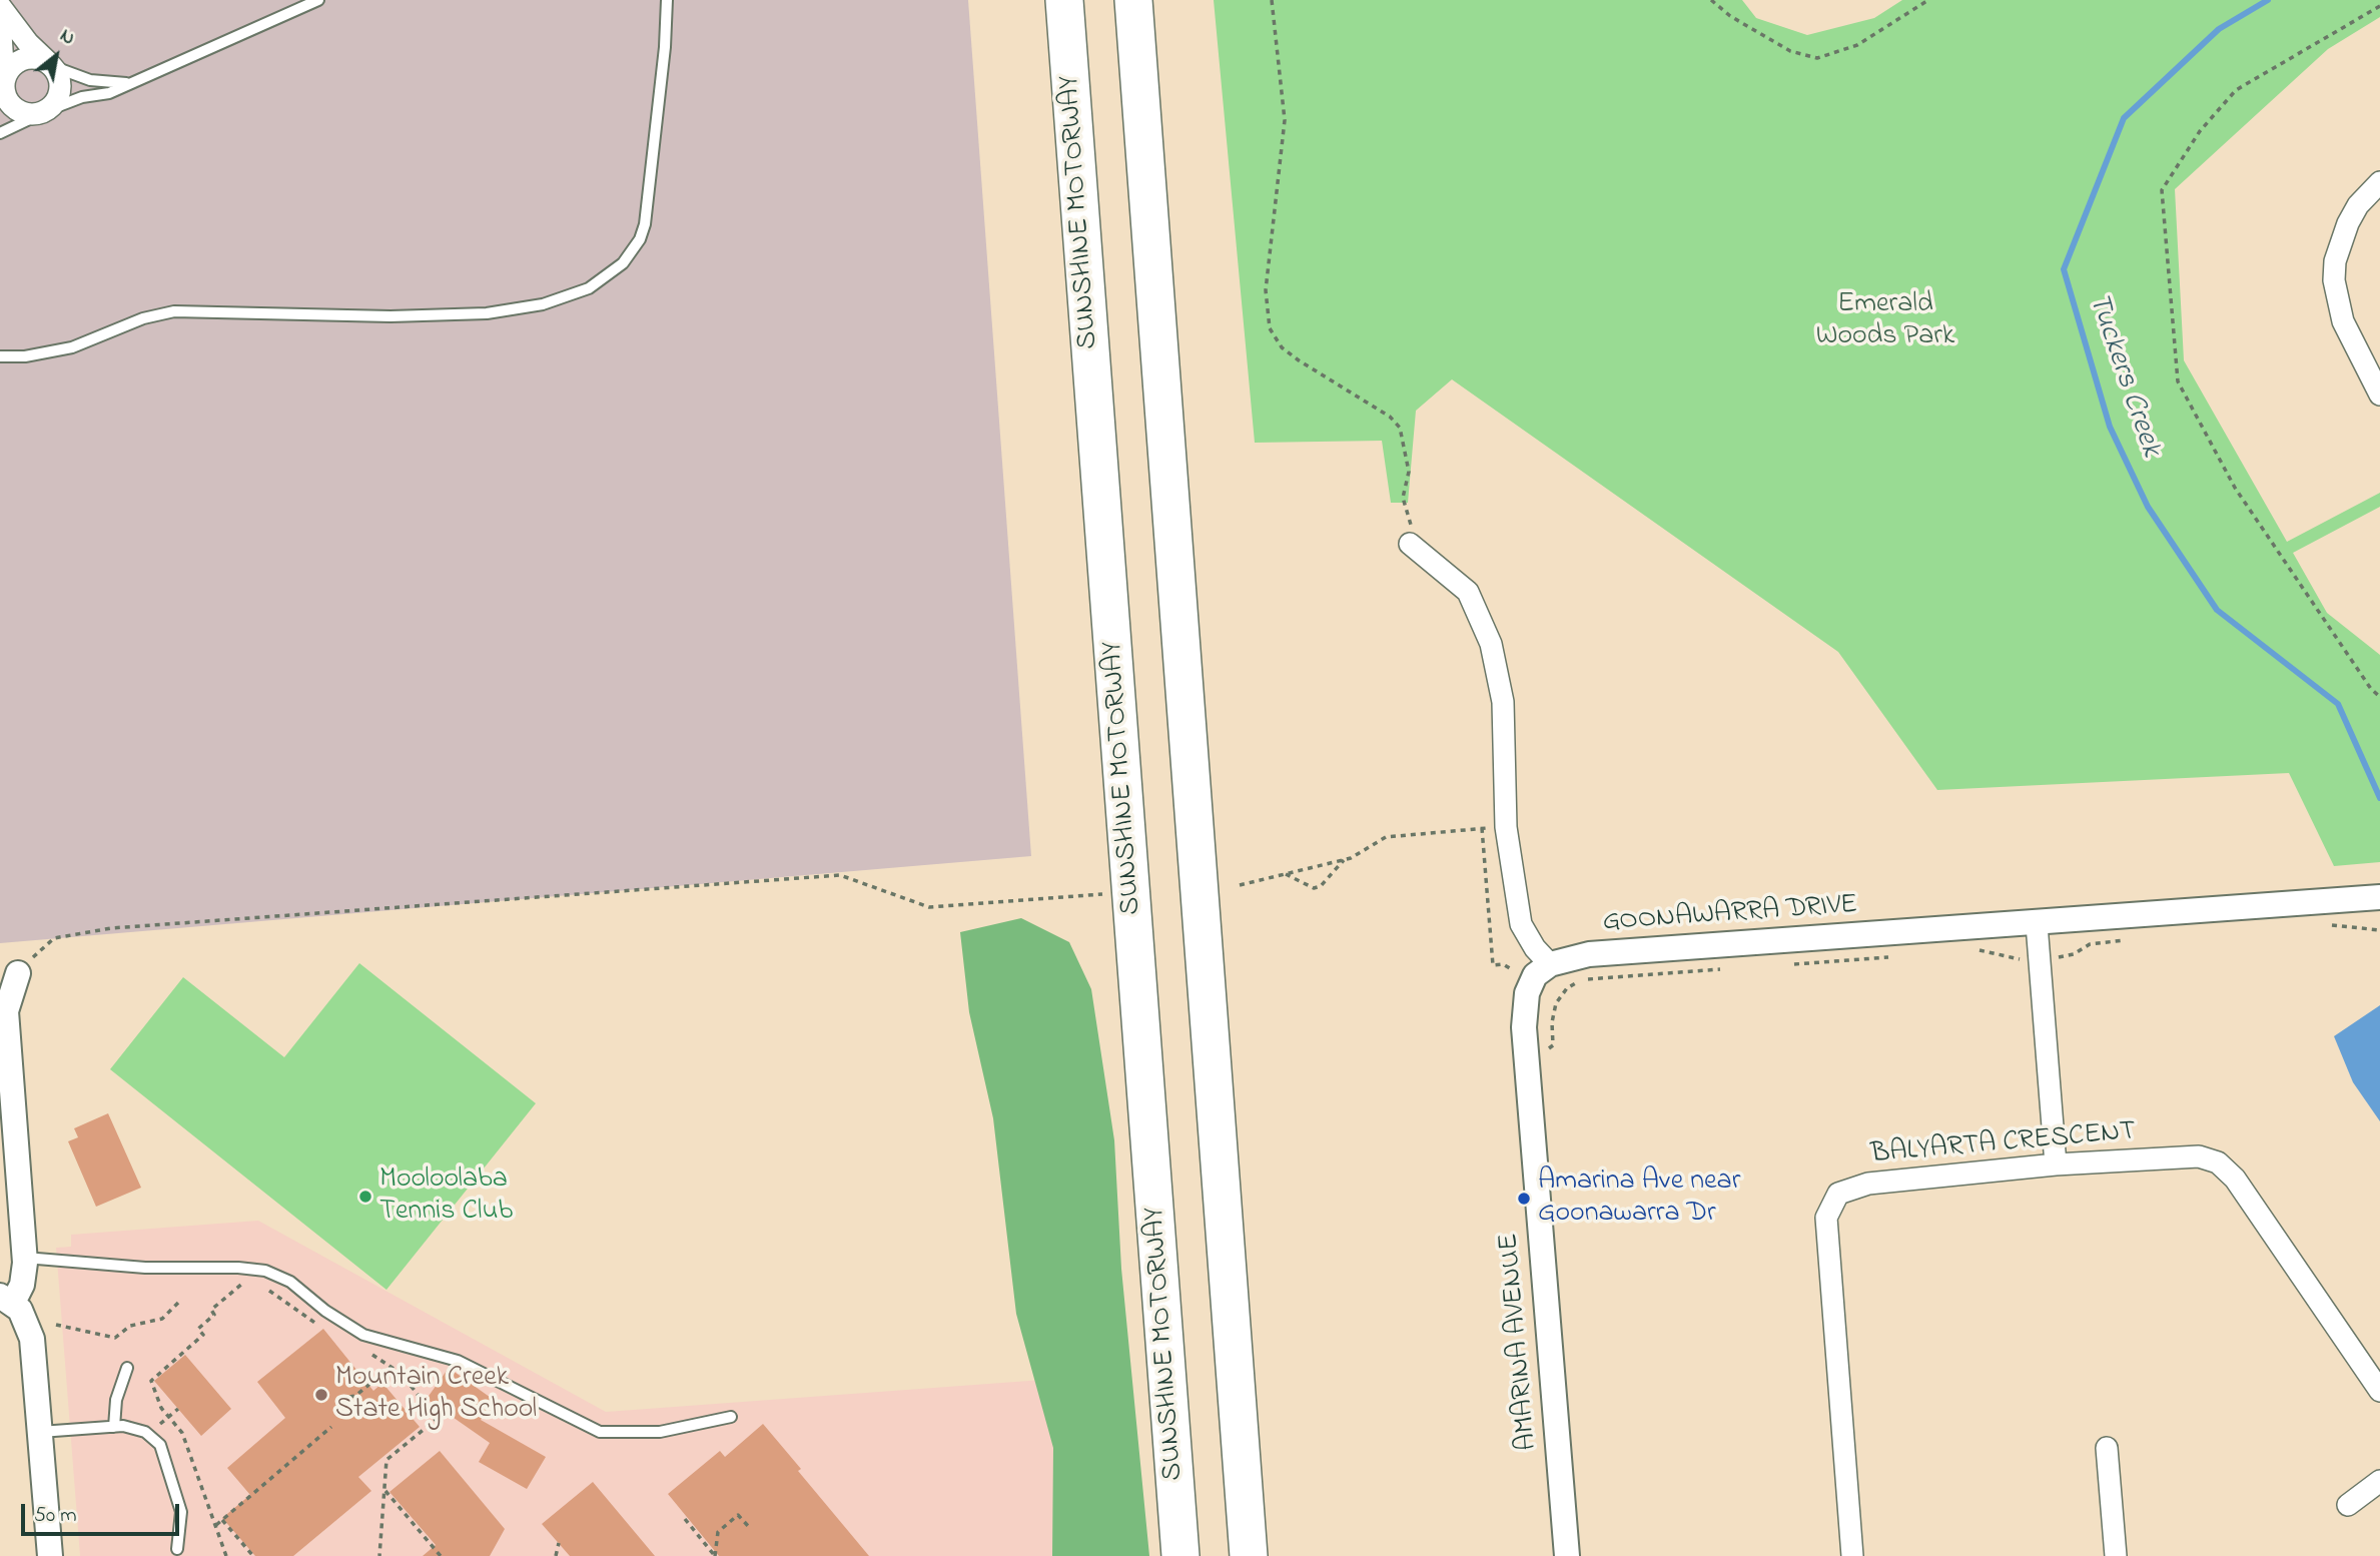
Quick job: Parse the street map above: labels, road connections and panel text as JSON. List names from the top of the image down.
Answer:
{
  "streets": {
    "highway": ["SUNSHINE MOTORWAY"],
    "street": ["GOONAWARRA DRIVE", "BALYARTA CRESCENT", "AMARINA AVENUE"]
  },
  "crossings": [
    ["GOONAWARRA DRIVE", "AMARINA AVENUE"]
  ],
  "water": ["Tuckers Creek"],
  "parks": ["Emerald Woods Park"],
  "places": ["Mooloolaba Tennis Club", "Amarina Ave near Goonawarra Dr", "Mountain Creek State High School"],
  "scale_bar": "50 m",
  "north": "top right"
}
